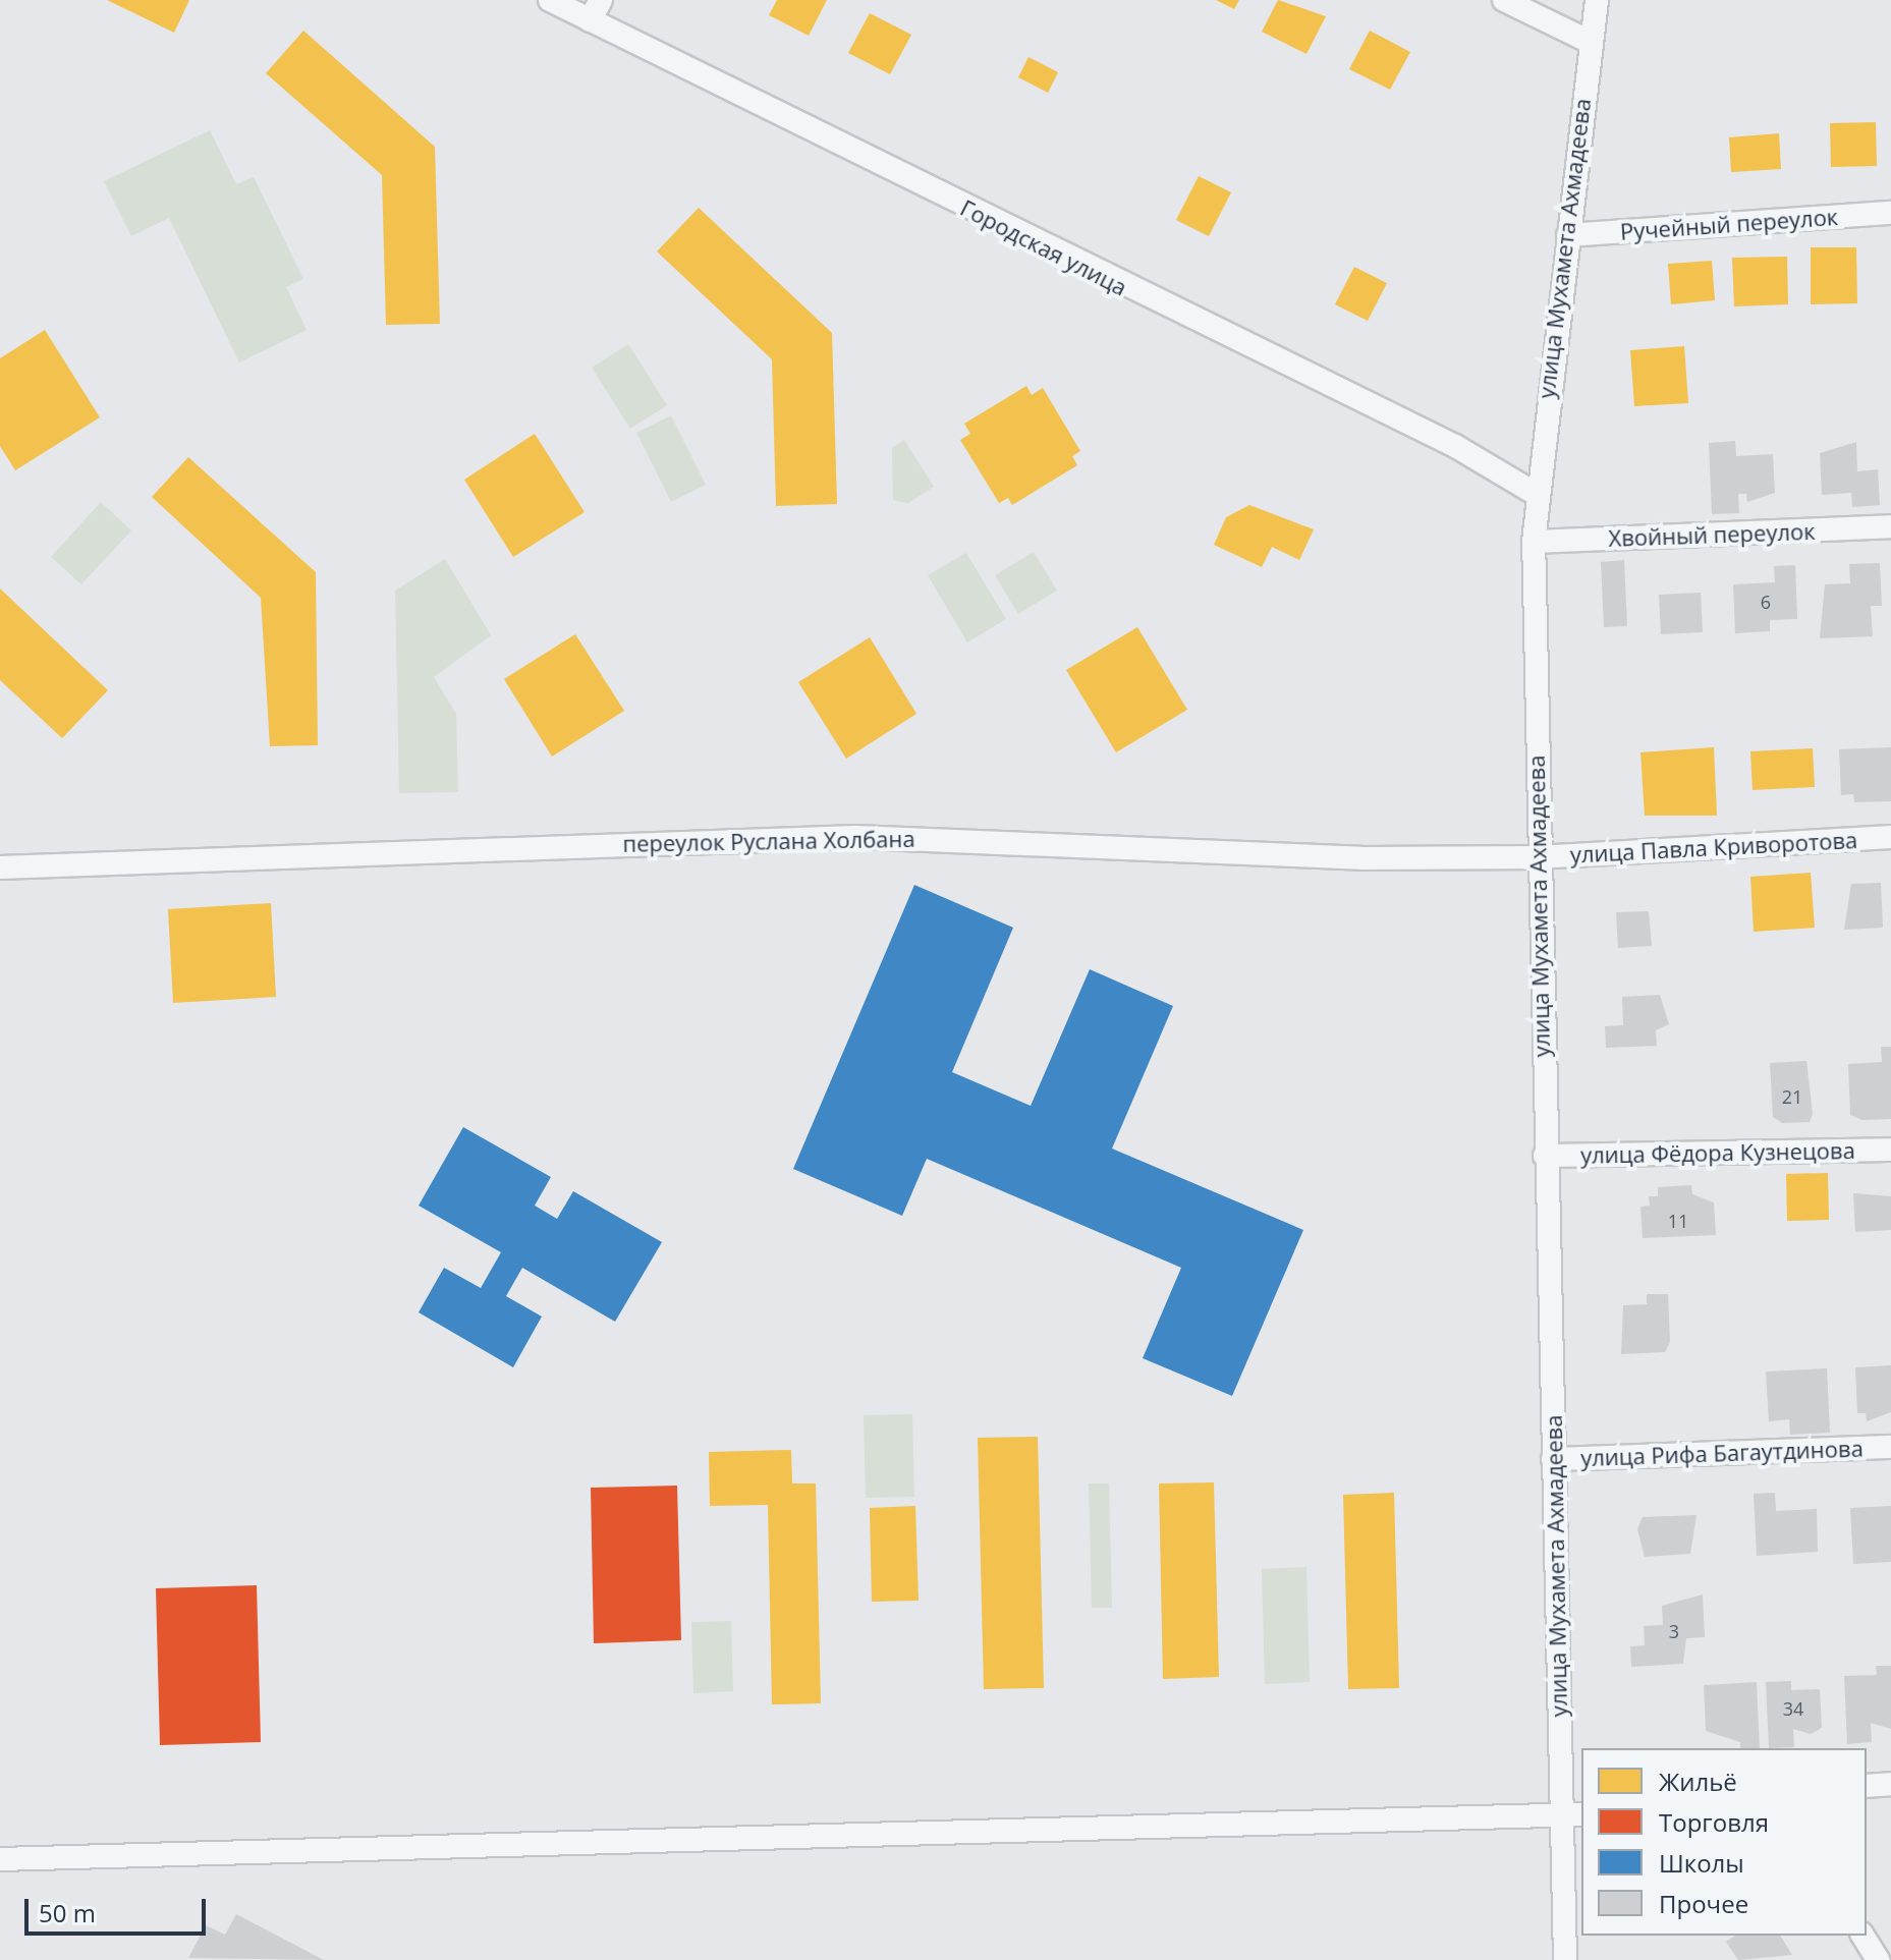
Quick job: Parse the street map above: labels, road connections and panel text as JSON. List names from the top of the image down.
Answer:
{
  "streets": {
    "street": [
      "Ручейный переулок",
      "Городская улица",
      "улица Мухамета Ахмадеева",
      "Хвойный переулок",
      "переулок Руслана Холбана",
      "улица Павла Криворотова",
      "улица Фёдора Кузнецова",
      "улица Рифа Багаутдинова"
    ]
  },
  "crossings": [
    ["Ручейный переулок", "улица Мухамета Ахмадеева"],
    ["Городская улица", "улица Мухамета Ахмадеева"],
    ["улица Мухамета Ахмадеева", "Хвойный переулок"],
    ["улица Мухамета Ахмадеева", "переулок Руслана Холбана"],
    ["улица Мухамета Ахмадеева", "улица Павла Криворотова"],
    ["улица Мухамета Ахмадеева", "улица Фёдора Кузнецова"],
    ["улица Мухамета Ахмадеева", "улица Рифа Багаутдинова"],
    ["переулок Руслана Холбана", "улица Павла Криворотова"]
  ],
  "house_numbers": [
    "6",
    "21",
    "11",
    "3",
    "34"
  ],
  "legend": [
    "Жильё",
    "Торговля",
    "Школы",
    "Прочее"
  ],
  "scale_bar": "50 m"
}
